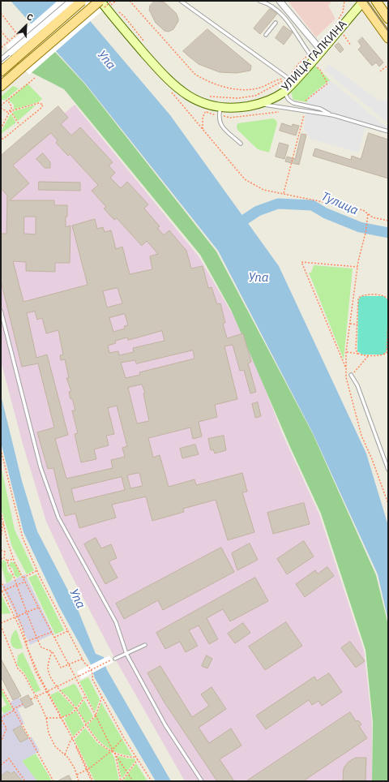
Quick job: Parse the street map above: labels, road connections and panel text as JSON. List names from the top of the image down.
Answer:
{
  "streets": {
    "main road": ["УЛИЦА ГАЛКИНА"]
  },
  "water": ["Упа", "Тулица"],
  "north": "top right"
}
